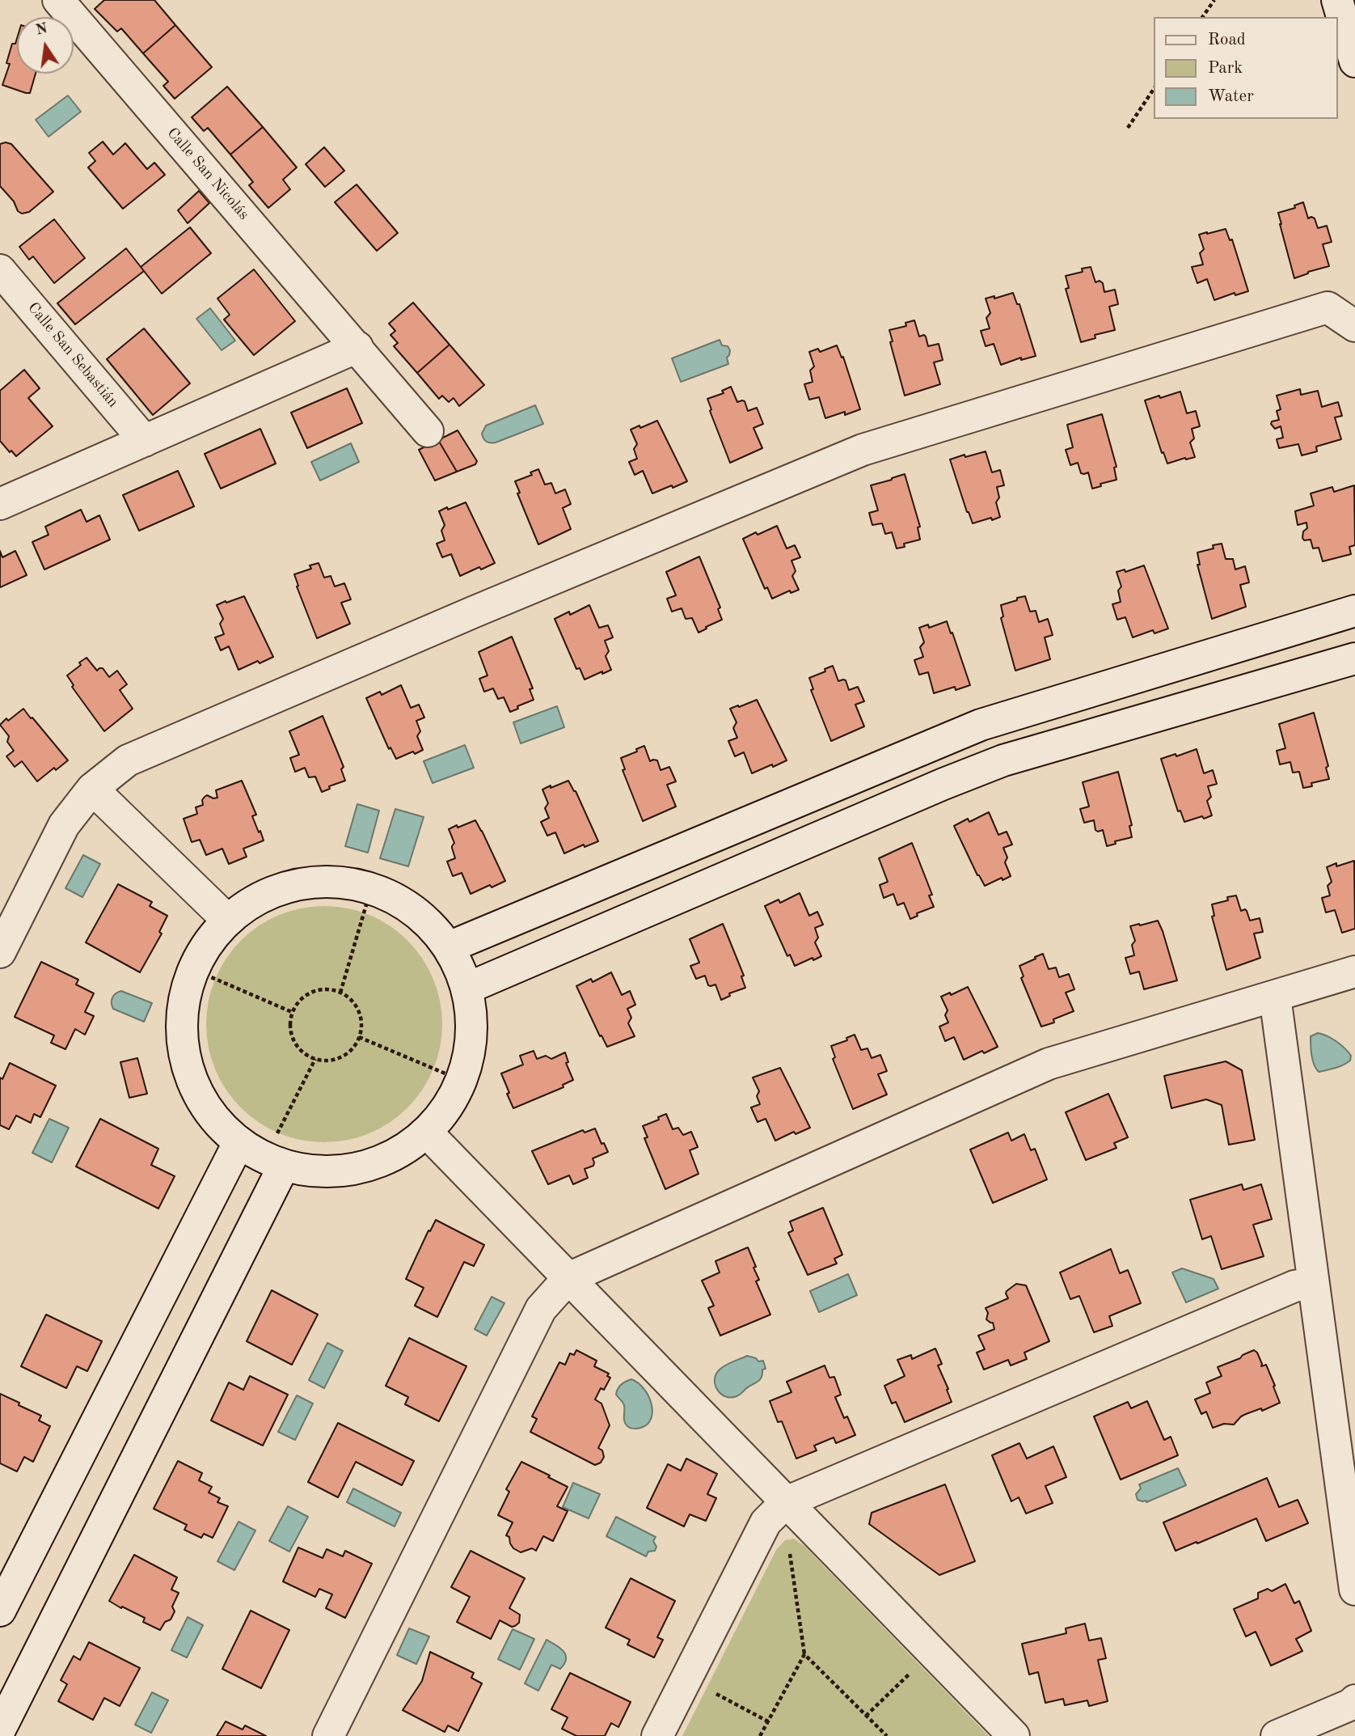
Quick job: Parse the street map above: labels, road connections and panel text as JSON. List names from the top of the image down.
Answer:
{
  "streets": {
    "street": ["Calle San Nicolás", "Calle San Sebastián"]
  },
  "legend": ["Road", "Park", "Water"],
  "north": "top"
}
